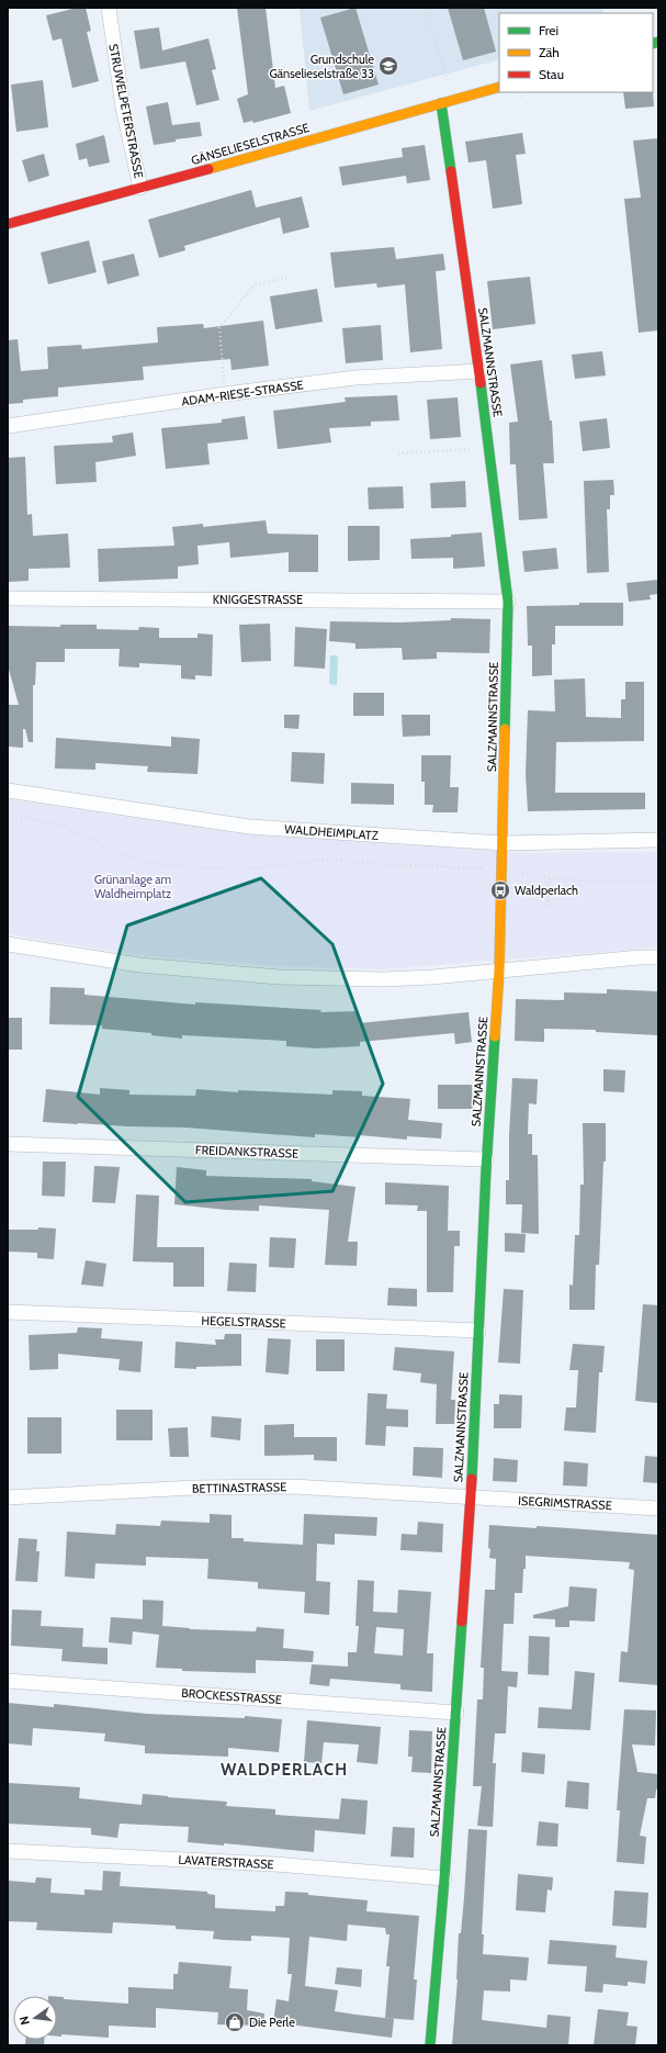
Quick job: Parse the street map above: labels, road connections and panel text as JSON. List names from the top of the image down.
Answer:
{
  "streets": {
    "street": [
      "STRUWELPETERSTRASSE",
      "GÄNSELIESELSTRASSE",
      "SALZMANNSTRASSE",
      "ADAM-RIESE-STRASSE",
      "KNIGGESTRASSE",
      "WALDHEIMPLATZ",
      "FREIDANKSTRASSE",
      "HEGELSTRASSE",
      "BETTINASTRASSE",
      "ISEGRIMSTRASSE",
      "BROCKESSTRASSE",
      "LAVATERSTRASSE"
    ]
  },
  "crossings": [
    ["STRUWELPETERSTRASSE", "GÄNSELIESELSTRASSE"],
    ["GÄNSELIESELSTRASSE", "SALZMANNSTRASSE"],
    ["SALZMANNSTRASSE", "ADAM-RIESE-STRASSE"],
    ["SALZMANNSTRASSE", "KNIGGESTRASSE"],
    ["SALZMANNSTRASSE", "WALDHEIMPLATZ"],
    ["SALZMANNSTRASSE", "FREIDANKSTRASSE"],
    ["SALZMANNSTRASSE", "HEGELSTRASSE"],
    ["SALZMANNSTRASSE", "BETTINASTRASSE"],
    ["SALZMANNSTRASSE", "ISEGRIMSTRASSE"],
    ["SALZMANNSTRASSE", "BROCKESSTRASSE"],
    ["SALZMANNSTRASSE", "LAVATERSTRASSE"],
    ["BETTINASTRASSE", "ISEGRIMSTRASSE"]
  ],
  "districts": ["WALDPERLACH"],
  "parks": ["Grünanlage am Waldheimplatz"],
  "places": {
    "school or university": ["Grundschule Gänselieselstraße 33"],
    "bus stop": ["Waldperlach"],
    "shop": ["Die Perle"]
  },
  "legend": ["Frei", "Zäh", "Stau"],
  "north": "left"
}
